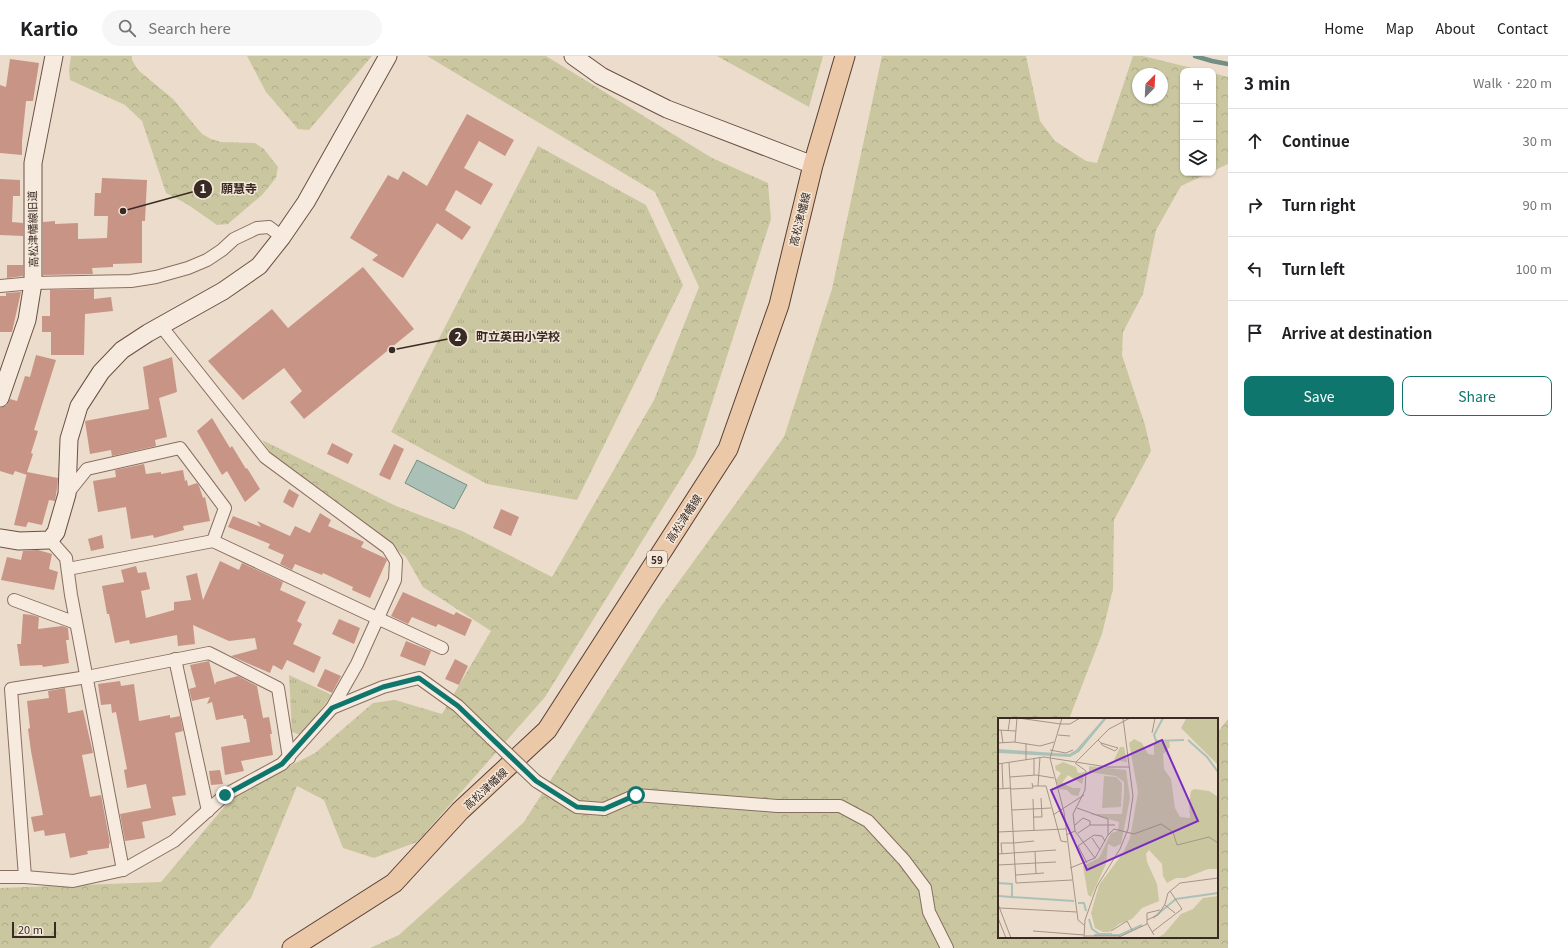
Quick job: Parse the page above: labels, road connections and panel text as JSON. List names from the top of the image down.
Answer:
{
  "streets": {
    "main road": ["高松津幡線", "59"],
    "street": ["高松津幡線旧道"]
  },
  "places": ["願慧寺", "町立英田小学校"],
  "scale_bar": "20 m",
  "north": "top right",
  "page": {
    "header": "Kartio",
    "search": "Search here",
    "nav": [
      "Home",
      "Map",
      "About",
      "Contact"
    ],
    "heading": ["3 min", "Walk · 220 m"],
    "map_buttons": ["+", "−"],
    "list": [
      ["Continue", "30 m"],
      ["Turn right", "90 m"],
      ["Turn left", "100 m"],
      "Arrive at destination"
    ],
    "buttons": ["Save", "Share"],
    "scale": "20 m"
  }
}
